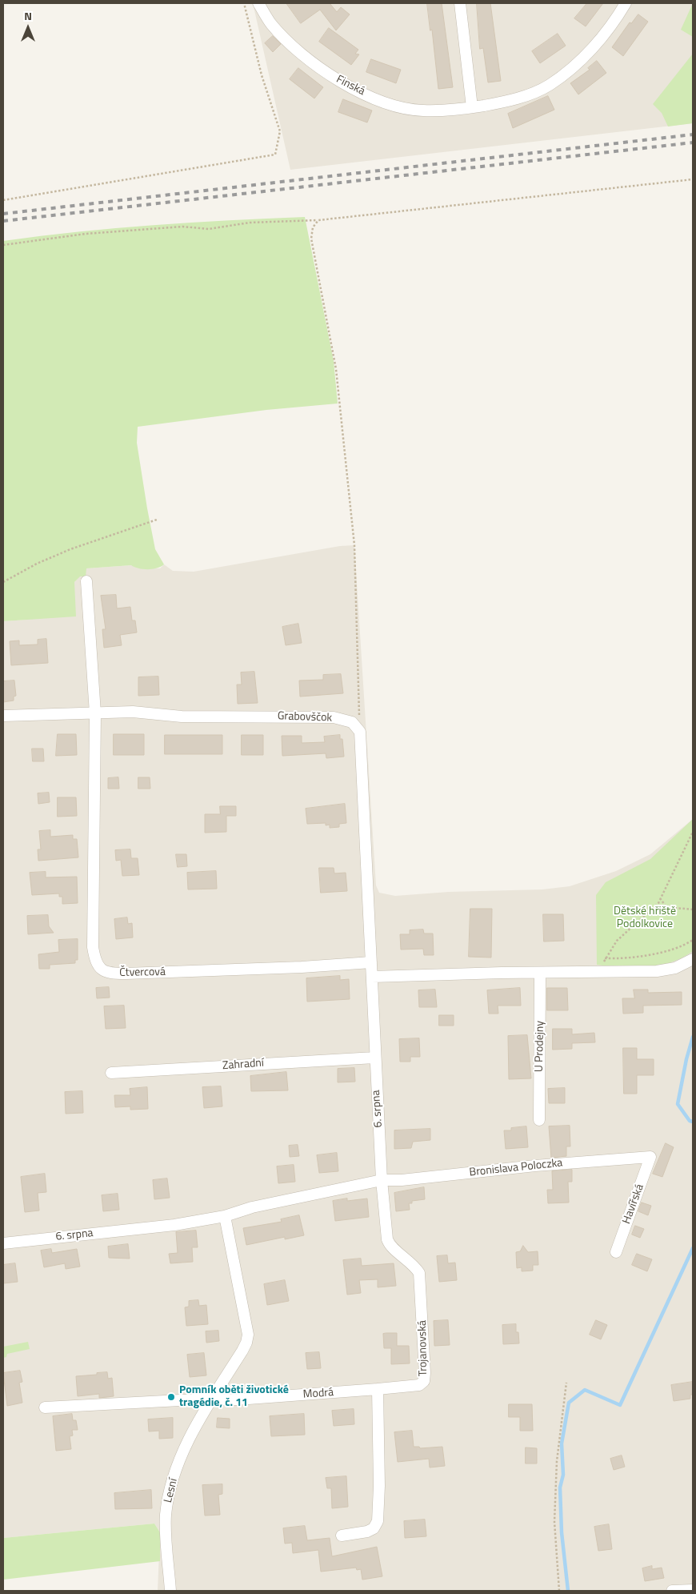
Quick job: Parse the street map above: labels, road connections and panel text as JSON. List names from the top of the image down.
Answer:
{
  "streets": {
    "street": [
      "Finská",
      "Grabovščok",
      "Čtvercová",
      "U Prodejny",
      "Zahradní",
      "6. srpna",
      "Bronislava Poloczka",
      "Havířská",
      "Trojanovská",
      "Modrá",
      "Lesní"
    ]
  },
  "crossings": [
    ["Grabovščok", "Čtvercová"],
    ["Zahradní", "6. srpna"],
    ["6. srpna", "Bronislava Poloczka"],
    ["6. srpna", "Trojanovská"],
    ["6. srpna", "Lesní"],
    ["Bronislava Poloczka", "Havířská"],
    ["Bronislava Poloczka", "Trojanovská"],
    ["Trojanovská", "Modrá"],
    ["Modrá", "Lesní"]
  ],
  "parks": ["Dětské hřiště Podolkovice"],
  "places": ["Pomník oběti životické tragédie, č. 11"],
  "north": "top"
}
